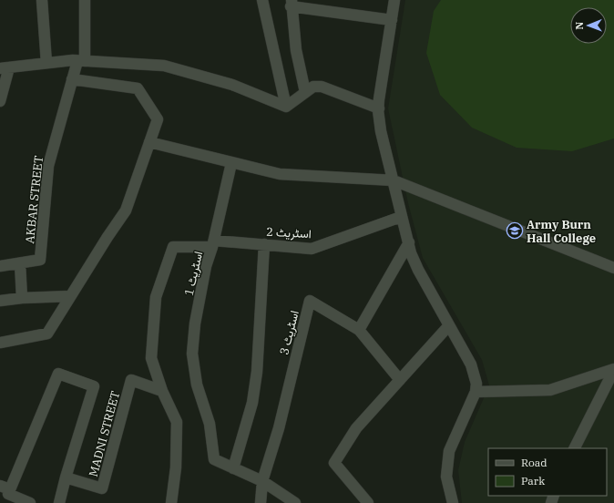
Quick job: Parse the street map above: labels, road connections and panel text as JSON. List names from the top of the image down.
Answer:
{
  "streets": {
    "street": [
      "AKBAR STREET",
      "اسٹریٹ 2",
      "اسٹریٹ 1",
      "اسٹریٹ 3",
      "MADNI STREET"
    ]
  },
  "crossings": [
    ["اسٹریٹ 2", "اسٹریٹ 1"],
    ["اسٹریٹ 2", "MADNI STREET"],
    ["اسٹریٹ 1", "اسٹریٹ 3"]
  ],
  "places": {
    "school or university": ["Army Burn Hall College"]
  },
  "legend": ["Road", "Park"],
  "north": "left"
}
